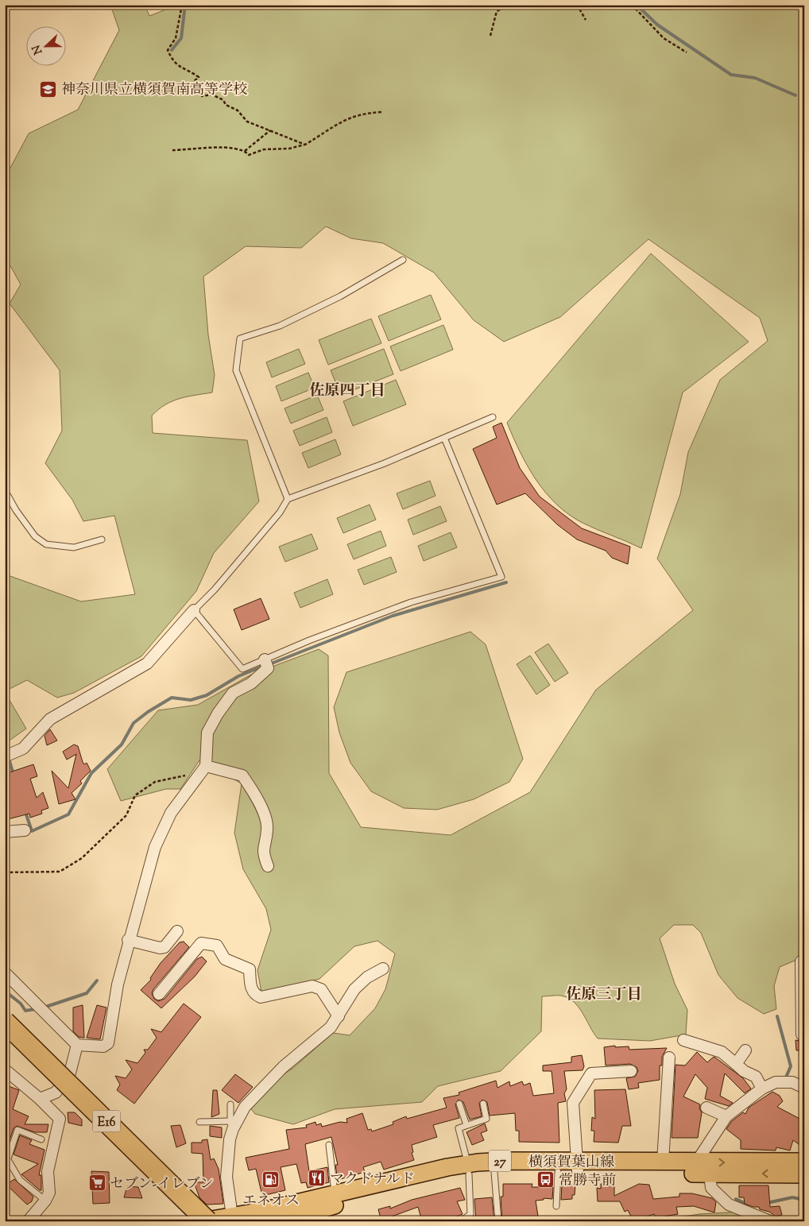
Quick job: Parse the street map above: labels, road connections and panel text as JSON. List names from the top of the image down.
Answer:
{
  "streets": {
    "highway": ["E16"],
    "main road": ["27", "横須賀葉山線"]
  },
  "crossings": [
    ["E16", "横須賀葉山線"]
  ],
  "districts": ["佐原四丁目", "佐原三丁目"],
  "places": {
    "school or university": ["神奈川県立横須賀南高等学校"],
    "restaurant": ["マクドナルド"],
    "fuel station": ["エネオス"],
    "bus stop": ["常勝寺前"],
    "supermarket": ["セブン-イレブン"]
  },
  "north": "left"
}
